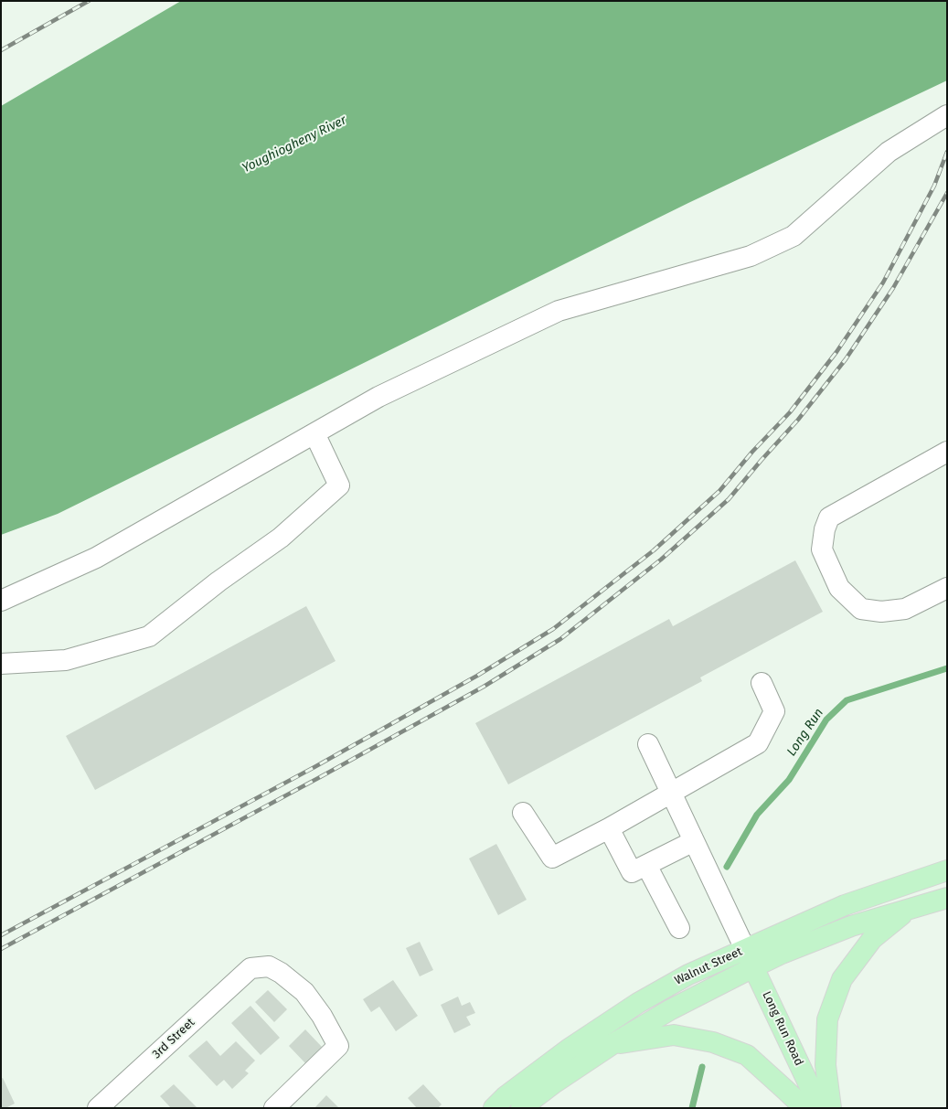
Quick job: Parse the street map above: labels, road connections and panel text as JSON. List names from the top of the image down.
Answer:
{
  "streets": {
    "main road": ["Walnut Street", "Long Run Road"],
    "street": ["3rd Street"]
  },
  "crossings": [
    ["Walnut Street", "Long Run Road"]
  ],
  "water": ["Youghiogheny River", "Long Run"]
}
